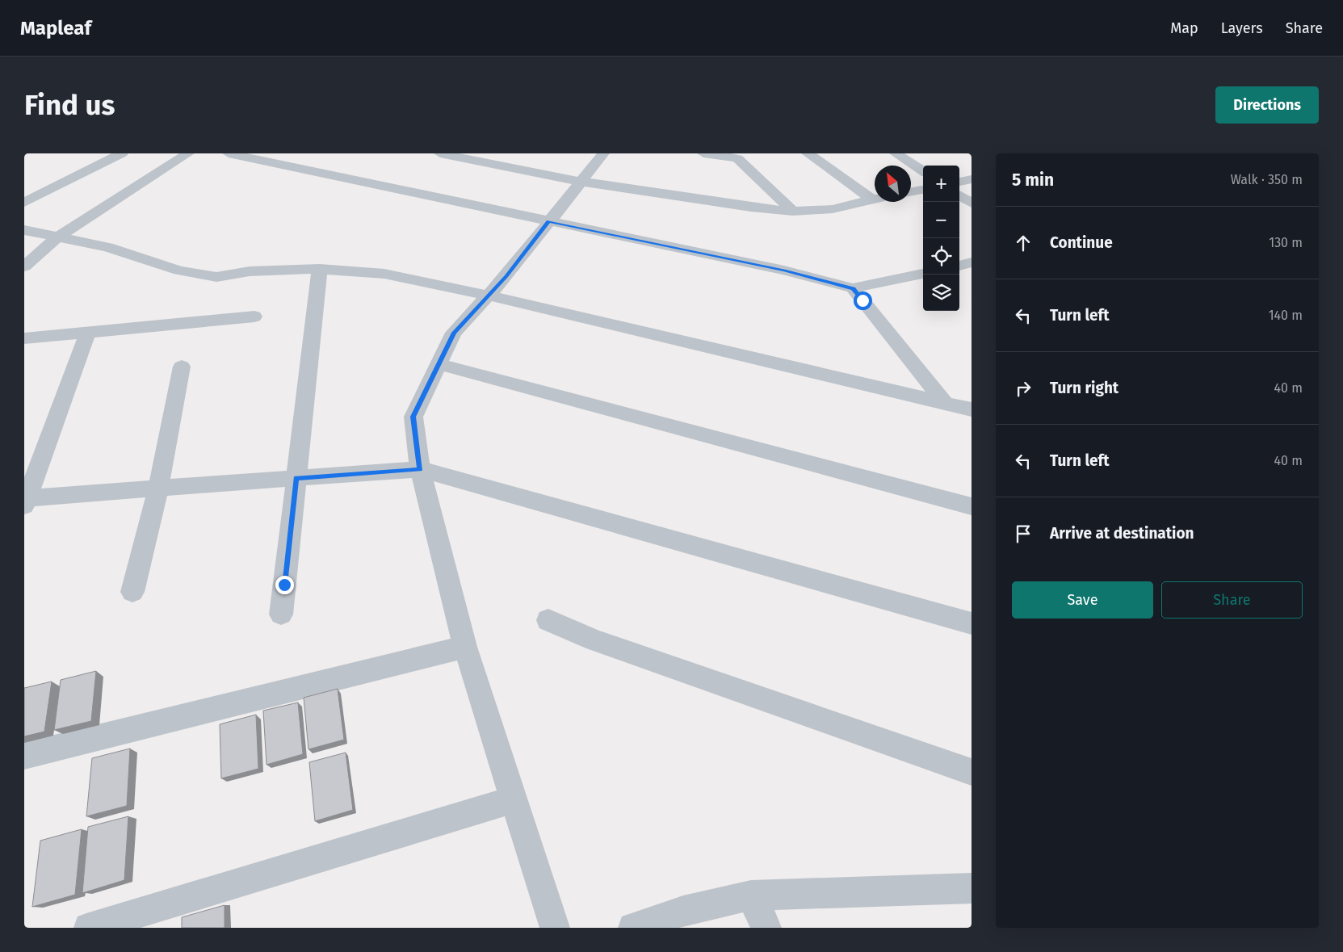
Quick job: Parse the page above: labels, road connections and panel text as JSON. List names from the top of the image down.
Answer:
{
  "north": "top left",
  "page": {
    "header": "Mapleaf",
    "nav": ["Map", "Layers", "Share"],
    "buttons": [
      "Directions",
      ["Save", "Share"]
    ],
    "title": "Find us",
    "heading": ["5 min", "Walk · 350 m"],
    "map_buttons": ["+", "−"],
    "list": [
      ["Continue", "130 m"],
      ["Turn left", "140 m"],
      ["Turn right", "40 m"],
      ["Turn left", "40 m"],
      "Arrive at destination"
    ]
  }
}
